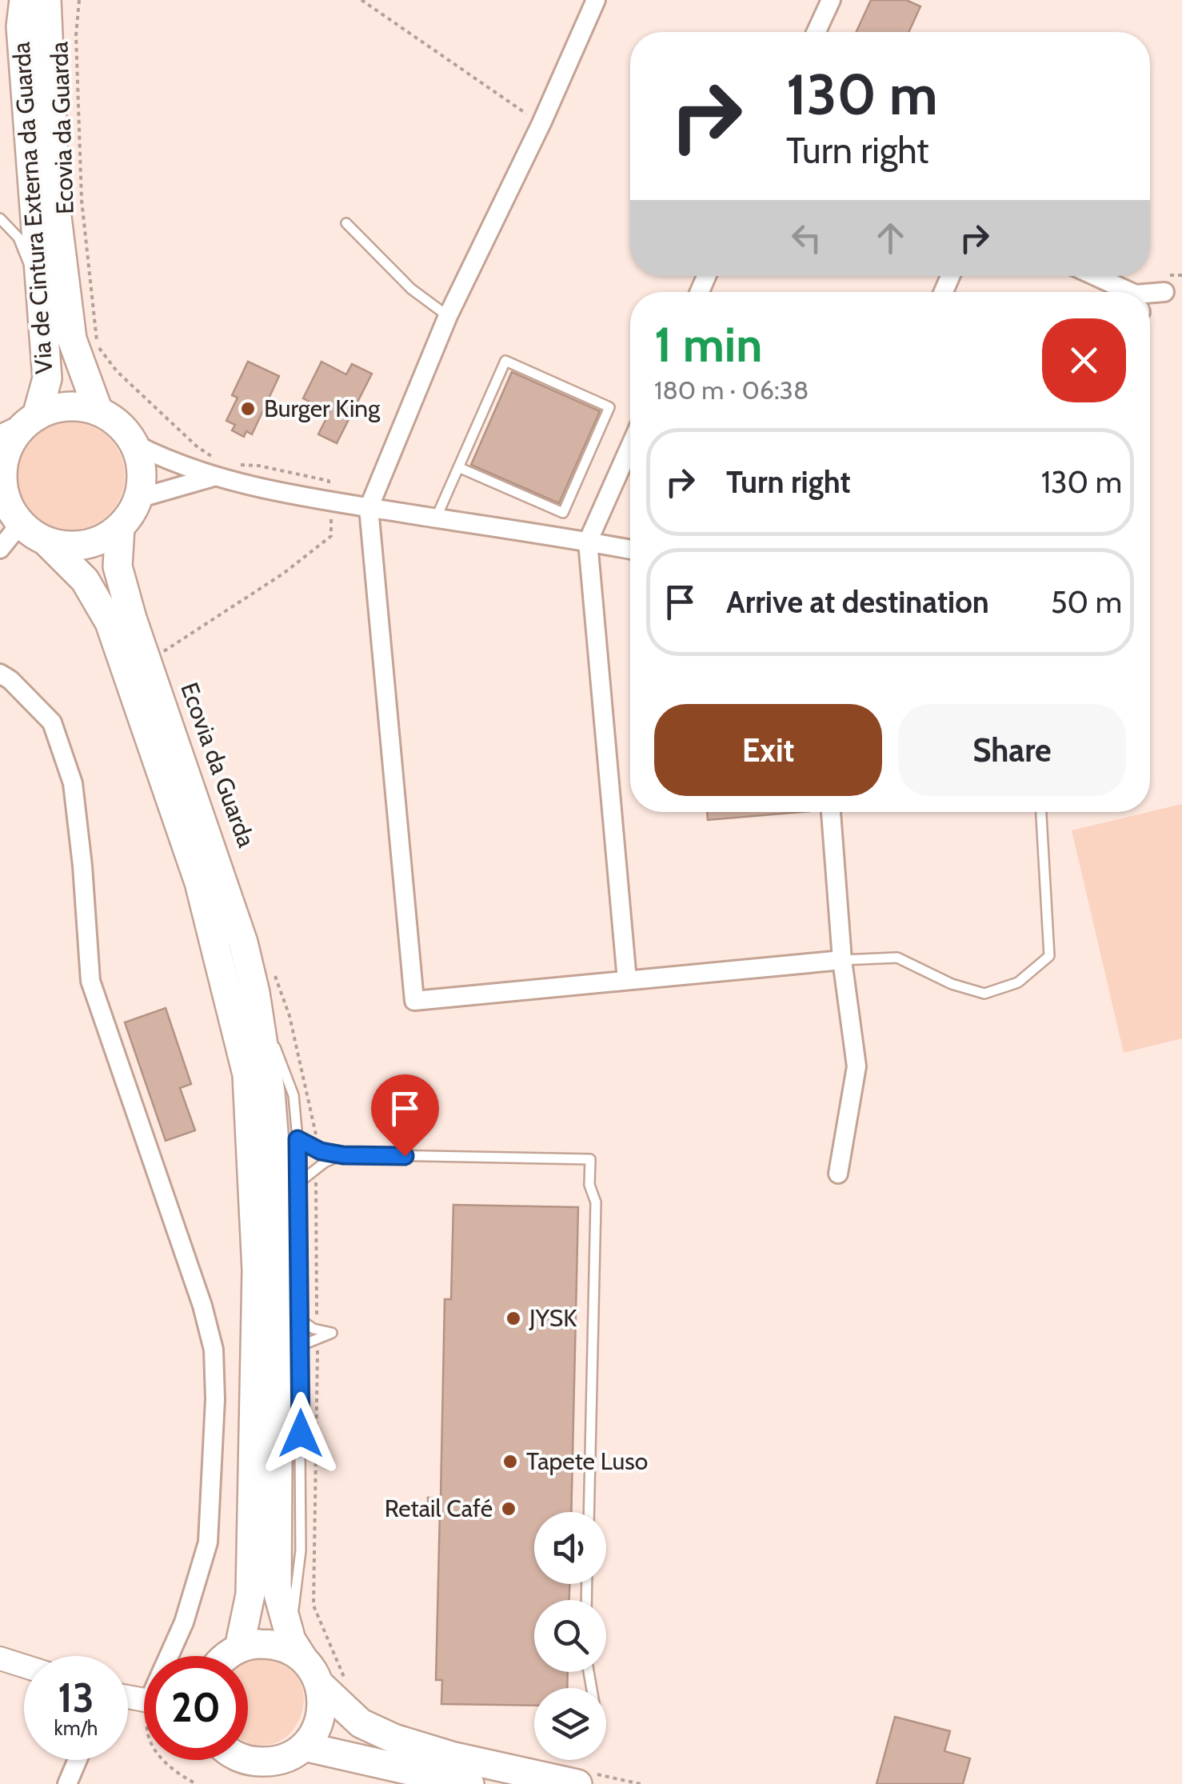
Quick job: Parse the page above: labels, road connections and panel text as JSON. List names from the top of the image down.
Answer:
{
  "streets": {
    "highway": ["Via de Cintura Externa da Guarda"],
    "path": ["Ecovia da Guarda"]
  },
  "places": [
    "Burger King",
    "JYSK",
    "Tapete Luso",
    "Retail Café"
  ],
  "page": {
    "turn": ["130 m", "Turn right"],
    "heading": ["1 min", "180 m · 06:38"],
    "list": [
      {
        "name": "Turn right",
        "value": "130 m"
      },
      {
        "name": "Arrive at destination",
        "value": "50 m"
      }
    ],
    "buttons": ["Exit", "Share"],
    "speed": "13 km/h",
    "limit": "20"
  }
}
